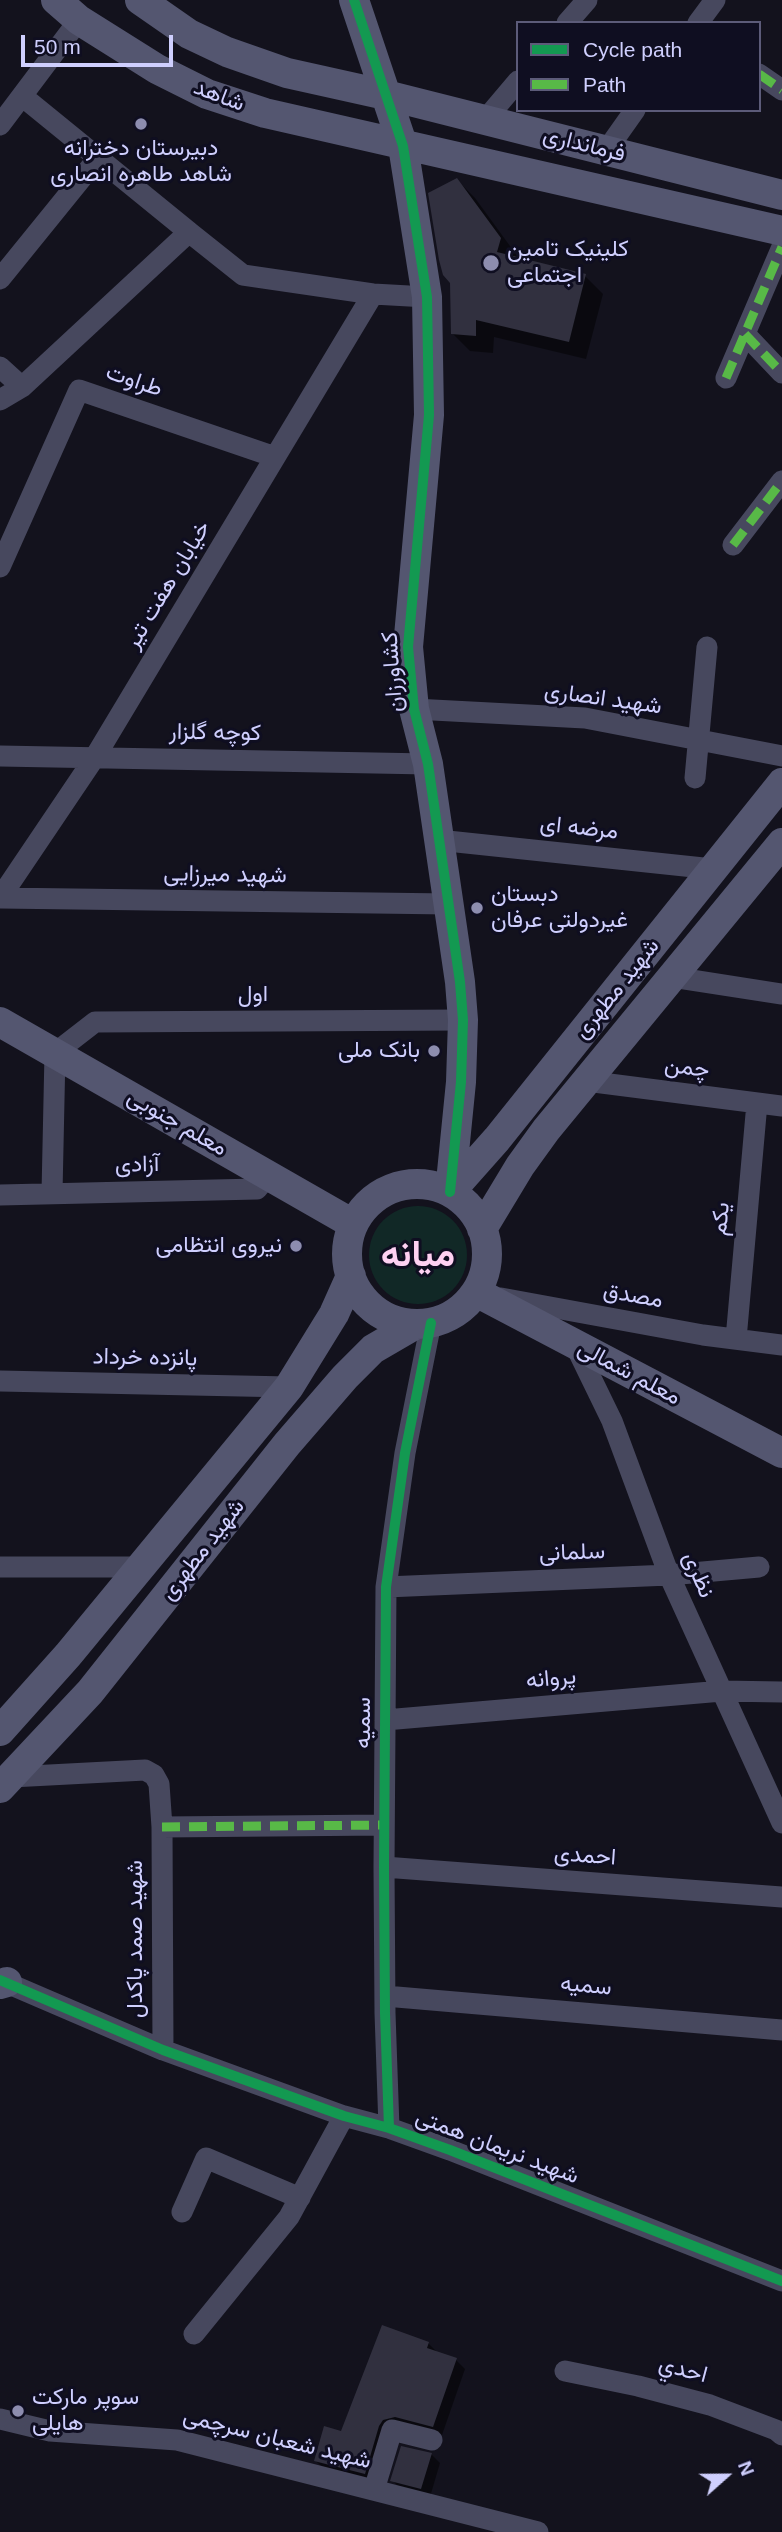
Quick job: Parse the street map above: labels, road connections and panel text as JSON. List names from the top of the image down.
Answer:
{
  "streets": {
    "main road": [
      "شاهد",
      "فرمانداری",
      "کشاورزان",
      "شهید مطهری",
      "معلم جنوبی",
      "معلم شمالی"
    ],
    "street": [
      "طراوت",
      "خیابان هفت تیر",
      "شهید انصاری",
      "کوچه گلزار",
      "مرضه ای",
      "شهید میرزایی",
      "اول",
      "چمن",
      "آزادی",
      "یکم",
      "مصدق",
      "پانزده خرداد",
      "سلمانی",
      "نظری",
      "پروانه",
      "سمیه",
      "احمدی",
      "شهید صمد پاکدل",
      "سميه",
      "شهید نریمان همتی",
      "احدي",
      "شهید شعبان سرچمی"
    ]
  },
  "crossings": [
    ["شاهد", "فرمانداری"],
    ["شاهد", "کشاورزان"],
    ["فرمانداری", "کشاورزان"],
    ["طراوت", "خیابان هفت تیر"],
    ["خیابان هفت تیر", "کوچه گلزار"],
    ["خیابان هفت تیر", "شهید میرزایی"],
    ["کشاورزان", "شهید انصاری"],
    ["کشاورزان", "کوچه گلزار"],
    ["کشاورزان", "مرضه ای"],
    ["کشاورزان", "شهید میرزایی"],
    ["کشاورزان", "شهید مطهری"],
    ["کشاورزان", "اول"],
    ["کشاورزان", "معلم جنوبی"],
    ["کشاورزان", "مصدق"],
    ["کشاورزان", "معلم شمالی"],
    ["کشاورزان", "سمیه"],
    ["مرضه ای", "شهید مطهری"],
    ["شهید مطهری", "چمن"],
    ["شهید مطهری", "معلم جنوبی"],
    ["شهید مطهری", "مصدق"],
    ["شهید مطهری", "پانزده خرداد"],
    ["شهید مطهری", "معلم شمالی"],
    ["شهید مطهری", "سمیه"],
    ["شهید مطهری", "شهید صمد پاکدل"],
    ["اول", "معلم جنوبی"],
    ["چمن", "یکم"],
    ["معلم جنوبی", "آزادی"],
    ["معلم جنوبی", "مصدق"],
    ["معلم جنوبی", "معلم شمالی"],
    ["معلم جنوبی", "سمیه"],
    ["یکم", "مصدق"],
    ["مصدق", "معلم شمالی"],
    ["مصدق", "سمیه"],
    ["معلم شمالی", "نظری"],
    ["معلم شمالی", "سمیه"],
    ["سلمانی", "نظری"],
    ["سلمانی", "سمیه"],
    ["نظری", "پروانه"],
    ["پروانه", "سمیه"],
    ["سمیه", "احمدی"],
    ["سمیه", "سميه"],
    ["سمیه", "شهید نریمان همتی"],
    ["شهید صمد پاکدل", "شهید نریمان همتی"]
  ],
  "districts": ["میانه"],
  "places": [
    "دبیرستان دخترانه شاهد طاهره انصاری",
    "کلینیک تامین اجتماعی",
    "دبستان غیردولتی عرفان",
    "بانک ملی",
    "نیروی انتظامی",
    "سوپر مارکت هایلی"
  ],
  "legend": ["Cycle path", "Path"],
  "scale_bar": "50 m",
  "north": "right"
}
